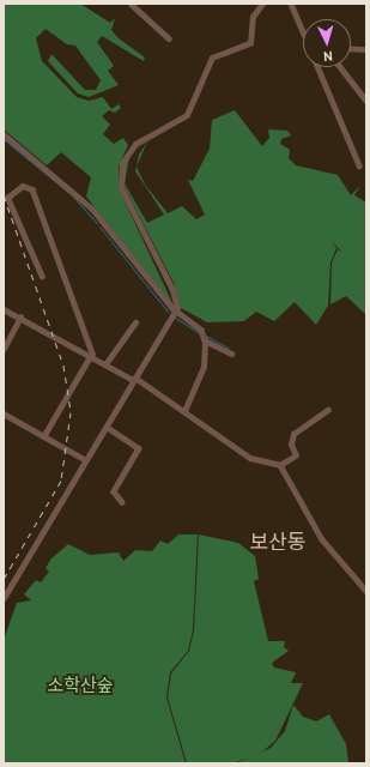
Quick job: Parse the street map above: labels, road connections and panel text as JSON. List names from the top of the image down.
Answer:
{
  "districts": ["보산동"],
  "parks": ["소학산숲"],
  "north": "bottom"
}
